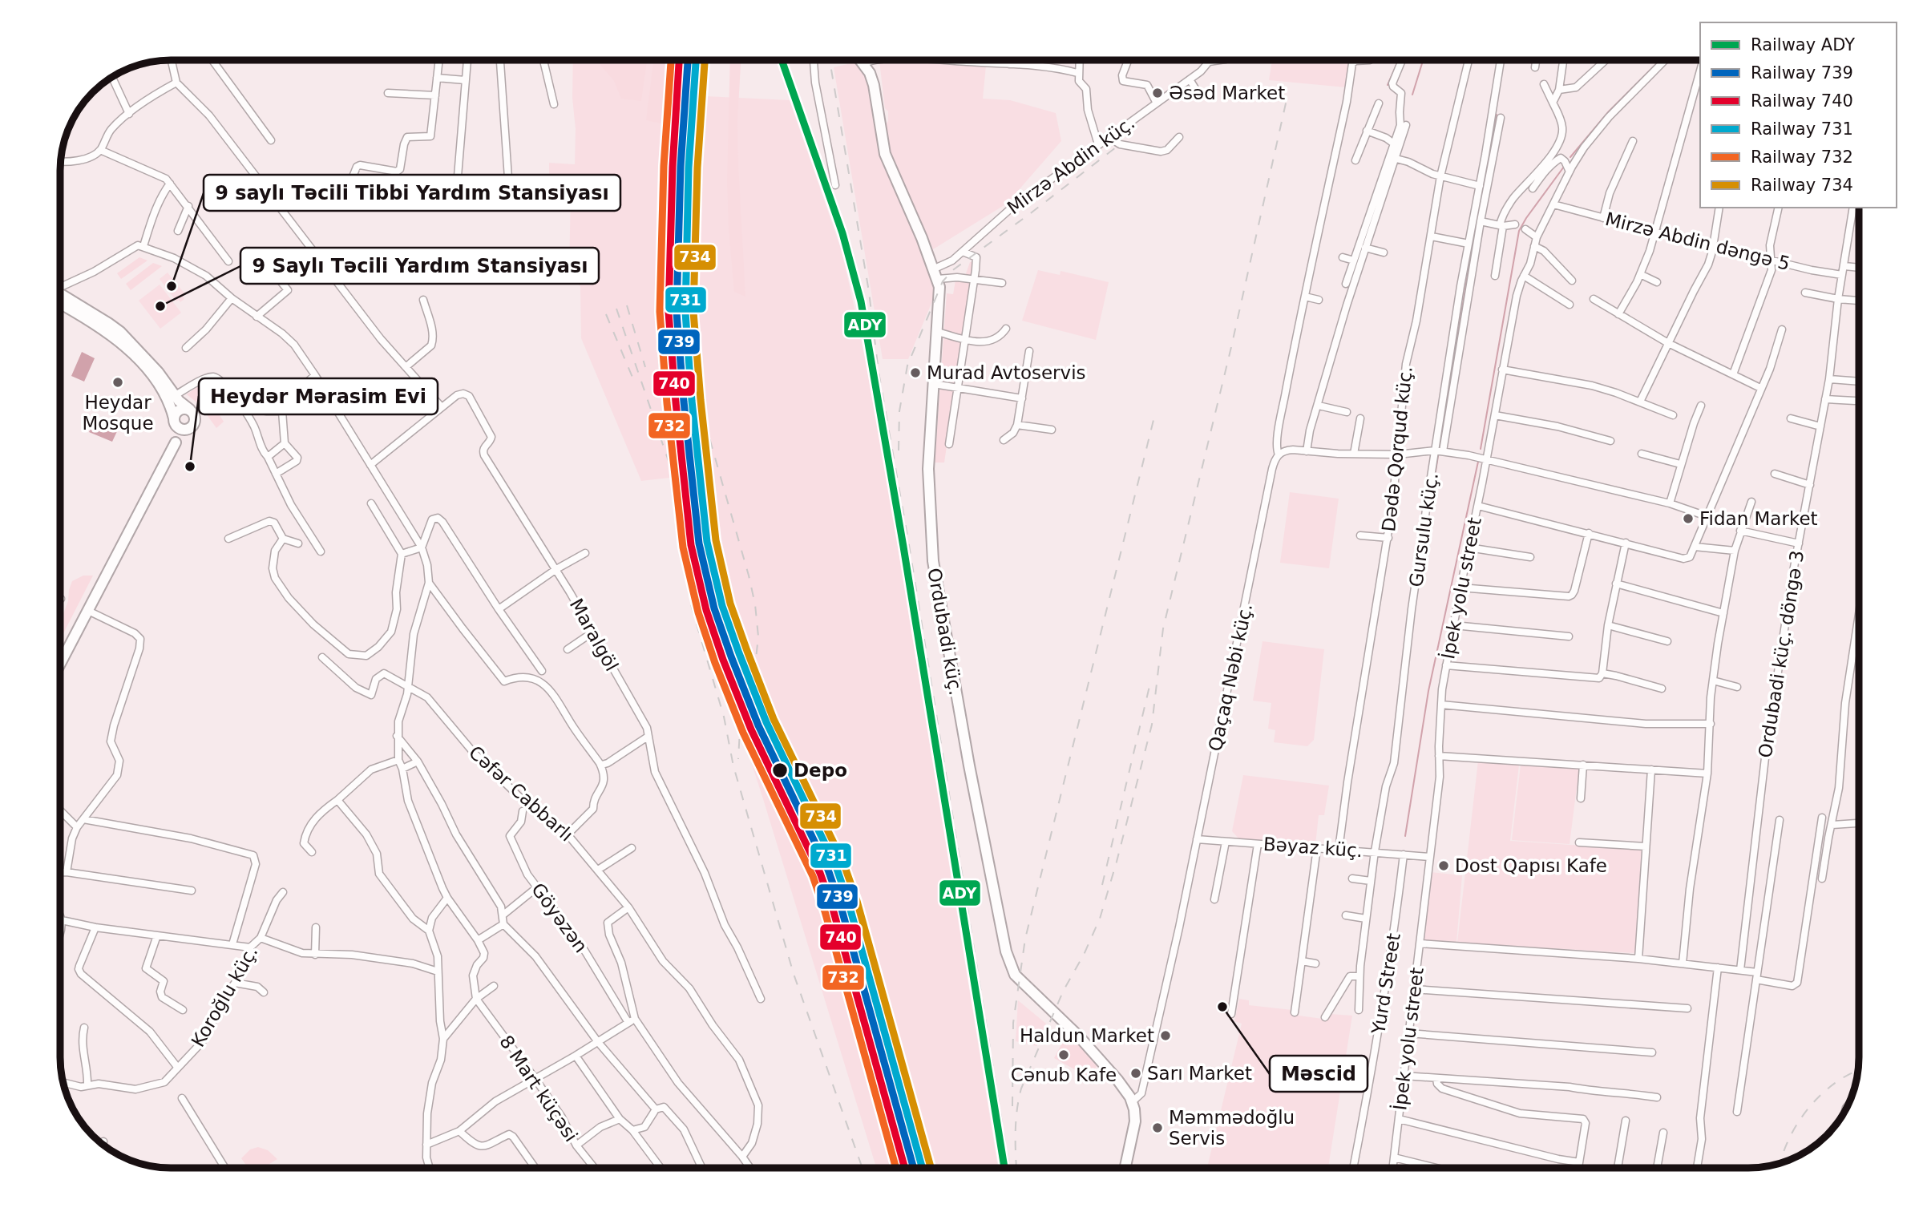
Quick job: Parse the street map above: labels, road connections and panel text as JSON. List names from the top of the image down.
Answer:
{
  "streets": {
    "main road": ["Ordubadi küç."],
    "street": [
      "Mirzə Abdin küç.",
      "Mirzə Abdin dəngə 5",
      "Dədə Qorqud küç.",
      "Gursulu küç.",
      "İpek yolu street",
      "Maralgöl",
      "Ordubadi küç. döngə 3",
      "Qaçaq Nəbi küç.",
      "Cəfər Cabbarlı",
      "Bəyaz küç.",
      "Göyəzən",
      "Yurd Street",
      "Koroğlu küç.",
      "8 Mart küçəsi"
    ]
  },
  "crossings": [
    ["Mirzə Abdin küç.", "Ordubadi küç."],
    ["Mirzə Abdin dəngə 5", "İpek yolu street"],
    ["Mirzə Abdin dəngə 5", "Ordubadi küç. döngə 3"],
    ["Dədə Qorqud küç.", "Bəyaz küç."],
    ["Gursulu küç.", "Bəyaz küç."],
    ["İpek yolu street", "Bəyaz küç."],
    ["Ordubadi küç.", "Qaçaq Nəbi küç."],
    ["Qaçaq Nəbi küç.", "Bəyaz küç."],
    ["Bəyaz küç.", "Yurd Street"]
  ],
  "places": [
    "Əsəd Market",
    "9 saylı Təcili Tibbi Yardım Stansiyası",
    "9 Saylı Təcili Yardım Stansiyası",
    "Murad Avtoservis",
    "Heydar Mosque",
    "Heydər Mərasim Evi",
    "Fidan Market",
    "Depo",
    "Dost Qapısı Kafe",
    "Məscid",
    "Haldun Market",
    "Cənub Kafe",
    "Sarı Market",
    "Məmmədoğlu Servis"
  ],
  "lines": [
    "rail line ADY",
    "rail line 739",
    "rail line 740",
    "rail line 731",
    "rail line 732",
    "rail line 734"
  ],
  "legend": [
    "Railway ADY",
    "Railway 739",
    "Railway 740",
    "Railway 731",
    "Railway 732",
    "Railway 734"
  ]
}
